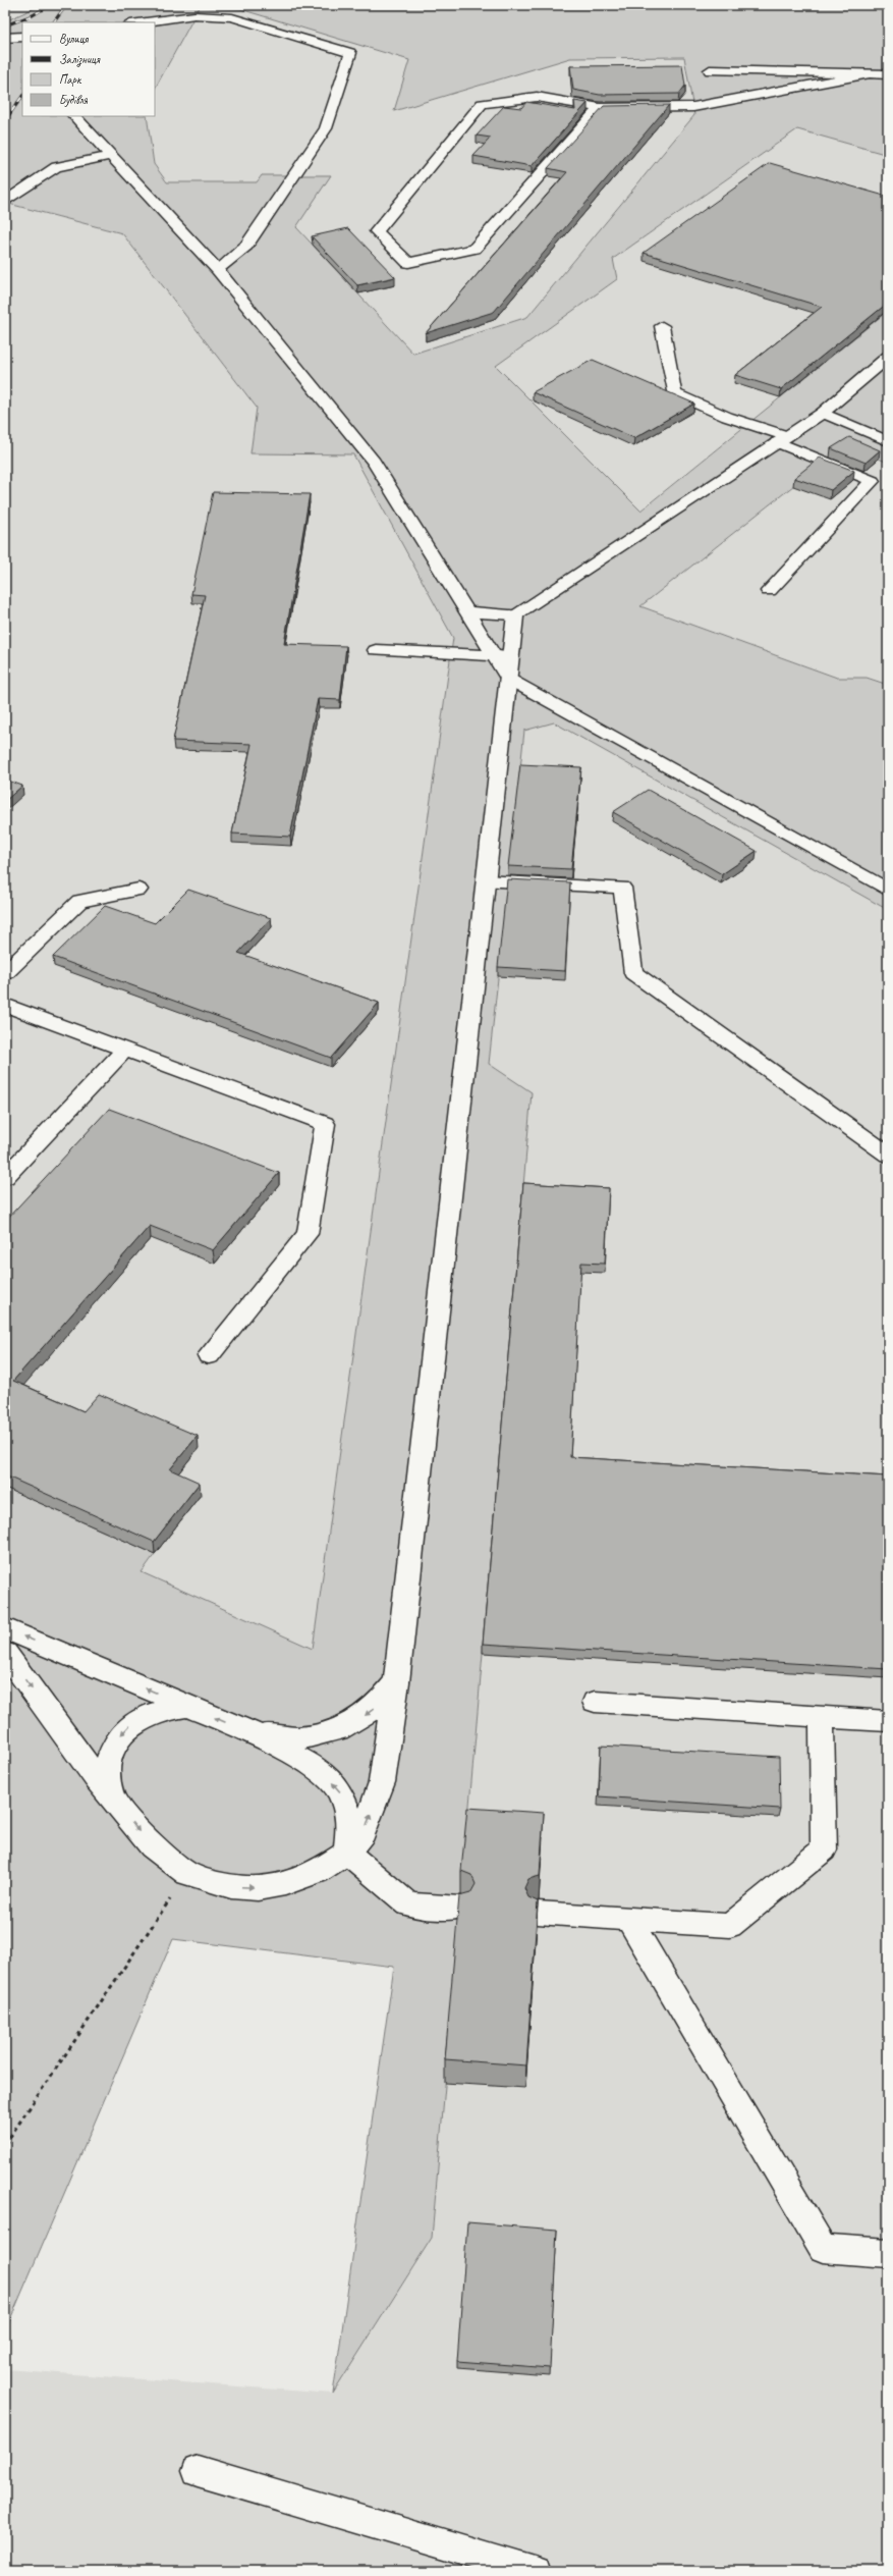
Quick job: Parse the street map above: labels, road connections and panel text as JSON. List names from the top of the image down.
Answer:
{
  "legend": [
    "Вулиця",
    "Залізниця",
    "Парк",
    "Будівля"
  ]
}
